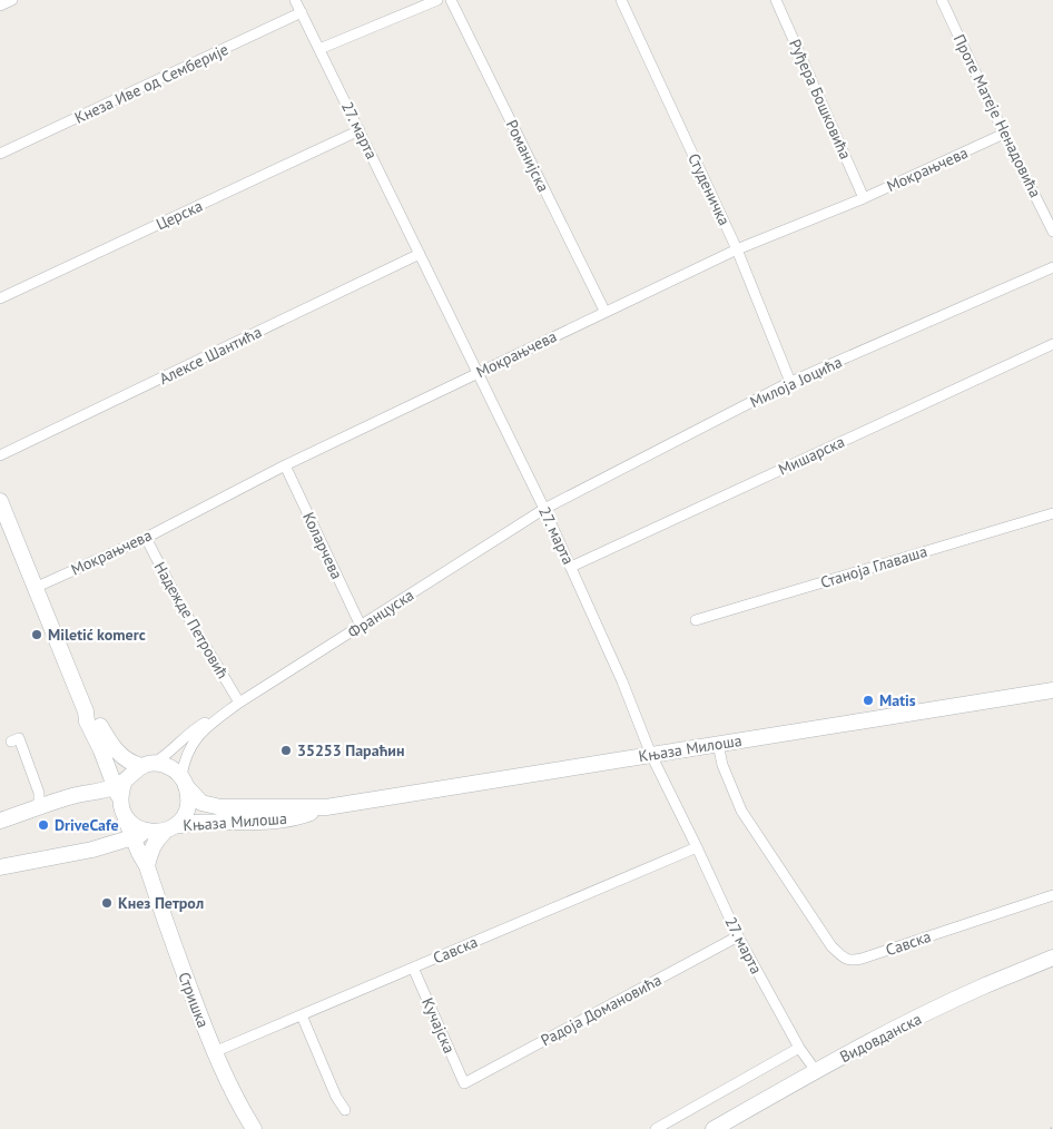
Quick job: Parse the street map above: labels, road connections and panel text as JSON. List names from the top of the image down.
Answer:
{
  "streets": {
    "main road": ["Књаза Милоша", "Стришка", "Видовданска"],
    "street": [
      "Кнеза Иве од Семберије",
      "Руђера Бошковића",
      "Проте Матеје Ненадовића",
      "27. марта",
      "Романијска",
      "Мокрањчева",
      "Студеничка",
      "Церска",
      "Алексе Шантића",
      "Милоја Јоцића",
      "Мишарска",
      "Коларчева",
      "Станоја Главаша",
      "Француска",
      "Надежде Петровић",
      "Савска",
      "Радоја Домановића",
      "Кучајска"
    ]
  },
  "crossings": [
    ["Кнеза Иве од Семберије", "27. марта"],
    ["Руђера Бошковића", "Мокрањчева"],
    ["Проте Матеје Ненадовића", "Мокрањчева"],
    ["27. марта", "Мокрањчева"],
    ["27. марта", "Церска"],
    ["27. марта", "Алексе Шантића"],
    ["27. марта", "Милоја Јоцића"],
    ["27. марта", "Мишарска"],
    ["27. марта", "Француска"],
    ["27. марта", "Књаза Милоша"],
    ["27. марта", "Савска"],
    ["27. марта", "Радоја Домановића"],
    ["27. марта", "Видовданска"],
    ["Романијска", "Мокрањчева"],
    ["Мокрањчева", "Студеничка"],
    ["Мокрањчева", "Коларчева"],
    ["Мокрањчева", "Надежде Петровић"],
    ["Студеничка", "Милоја Јоцића"],
    ["Милоја Јоцића", "Француска"],
    ["Коларчева", "Француска"],
    ["Француска", "Надежде Петровић"],
    ["Француска", "Књаза Милоша"],
    ["Француска", "Стришка"],
    ["Књаза Милоша", "Савска"],
    ["Књаза Милоша", "Стришка"],
    ["Савска", "Стришка"],
    ["Савска", "Кучајска"],
    ["Радоја Домановића", "Кучајска"]
  ],
  "places": [
    "Miletić komerc",
    "Matis",
    "35253 Параћин",
    "DriveCafe",
    "Кнез Петрол"
  ]
}
